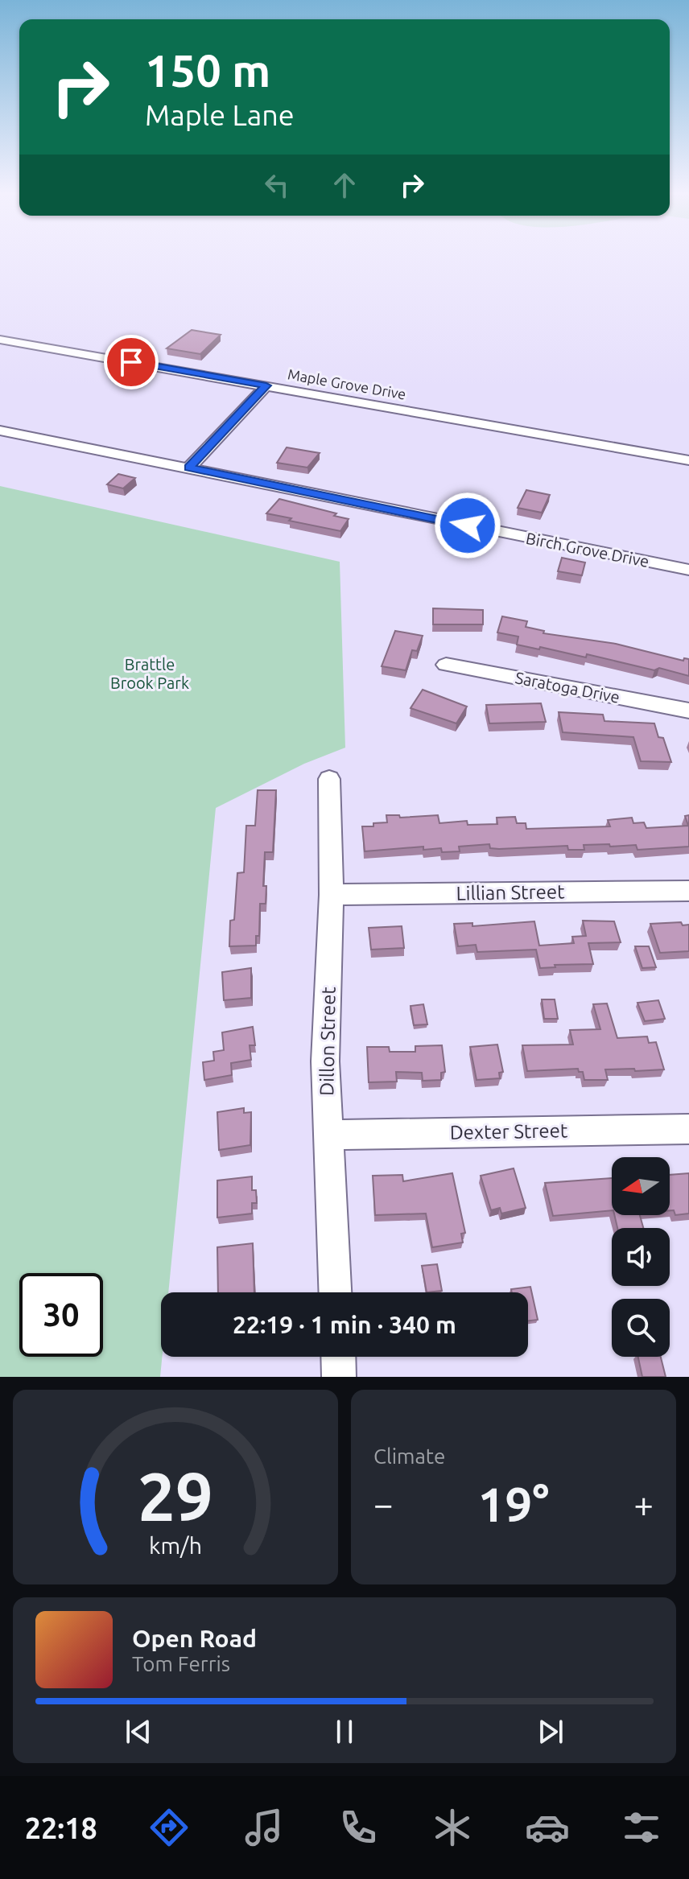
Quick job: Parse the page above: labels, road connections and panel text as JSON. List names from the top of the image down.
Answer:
{
  "streets": {
    "street": [
      "Maple Grove Drive",
      "Birch Grove Drive",
      "Saratoga Drive",
      "Lillian Street",
      "Dillon Street",
      "Dexter Street"
    ]
  },
  "crossings": [
    ["Lillian Street", "Dillon Street"],
    ["Dillon Street", "Dexter Street"]
  ],
  "parks": ["Brattle Brook Park"],
  "north": "left",
  "page": {
    "turn": ["150 m", "Maple Lane"],
    "limit": "30",
    "trip": "22:19 · 1 min · 340 m",
    "tile": "Climate",
    "heat": ["−", "19°", "+"],
    "song": ["Open Road", "Tom Ferris"],
    "tabs": "22:18",
    "gauge": ["29", "km/h"]
  }
}
